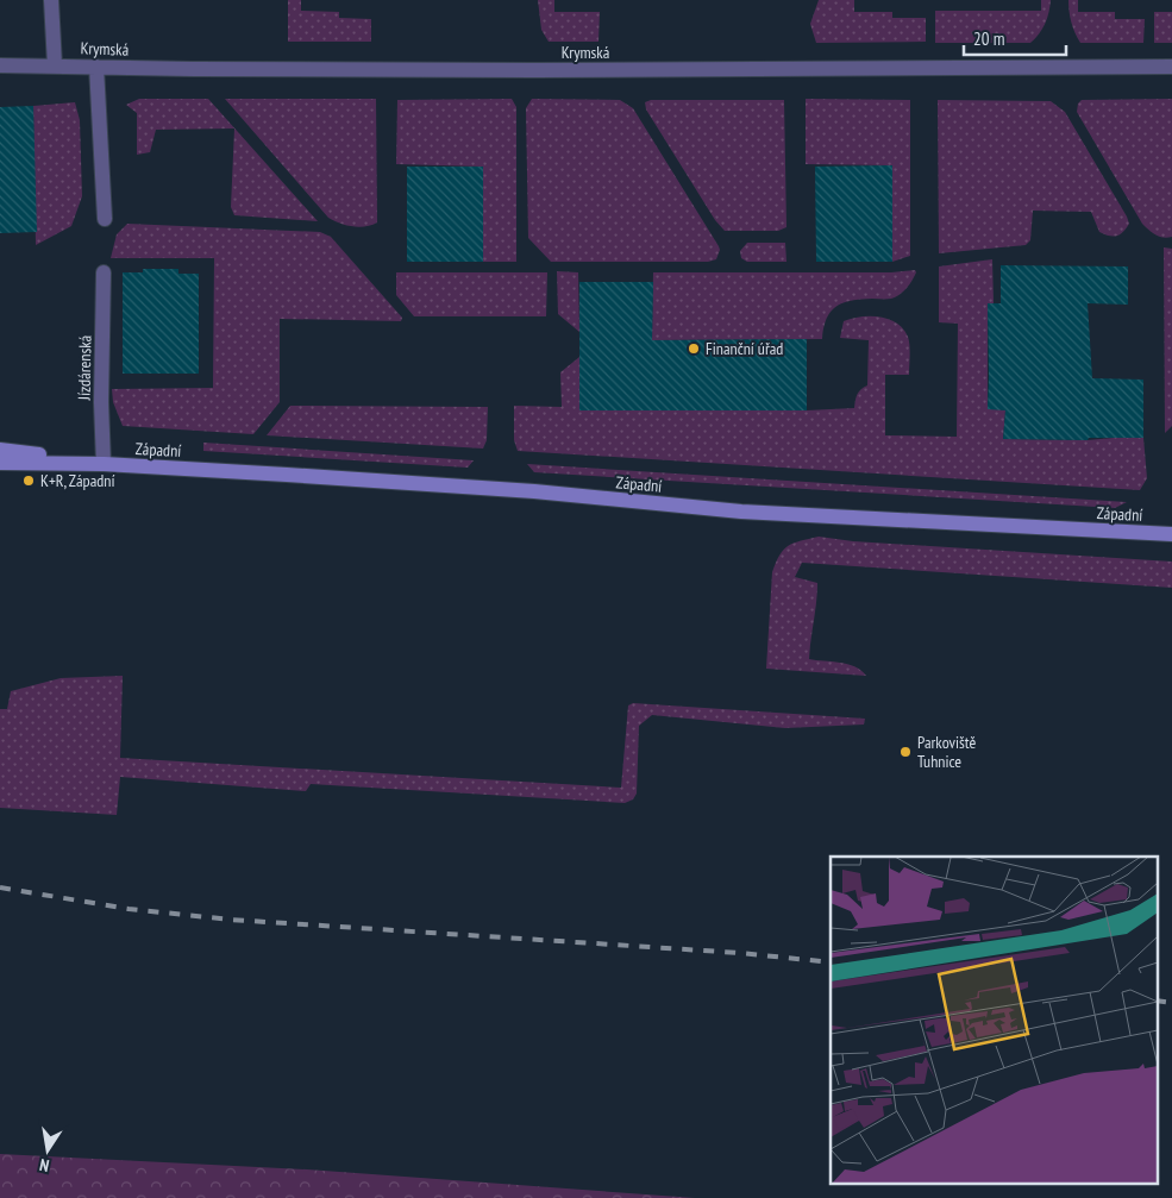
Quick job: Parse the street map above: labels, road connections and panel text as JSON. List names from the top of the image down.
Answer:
{
  "streets": {
    "street": ["Krymská", "Jízdárenská", "Západní"]
  },
  "crossings": [
    ["Jízdárenská", "Západní"]
  ],
  "places": ["Finanční úřad", "K+R, Západní", "Parkoviště Tuhnice"],
  "scale_bar": "20 m",
  "north": "bottom"
}
